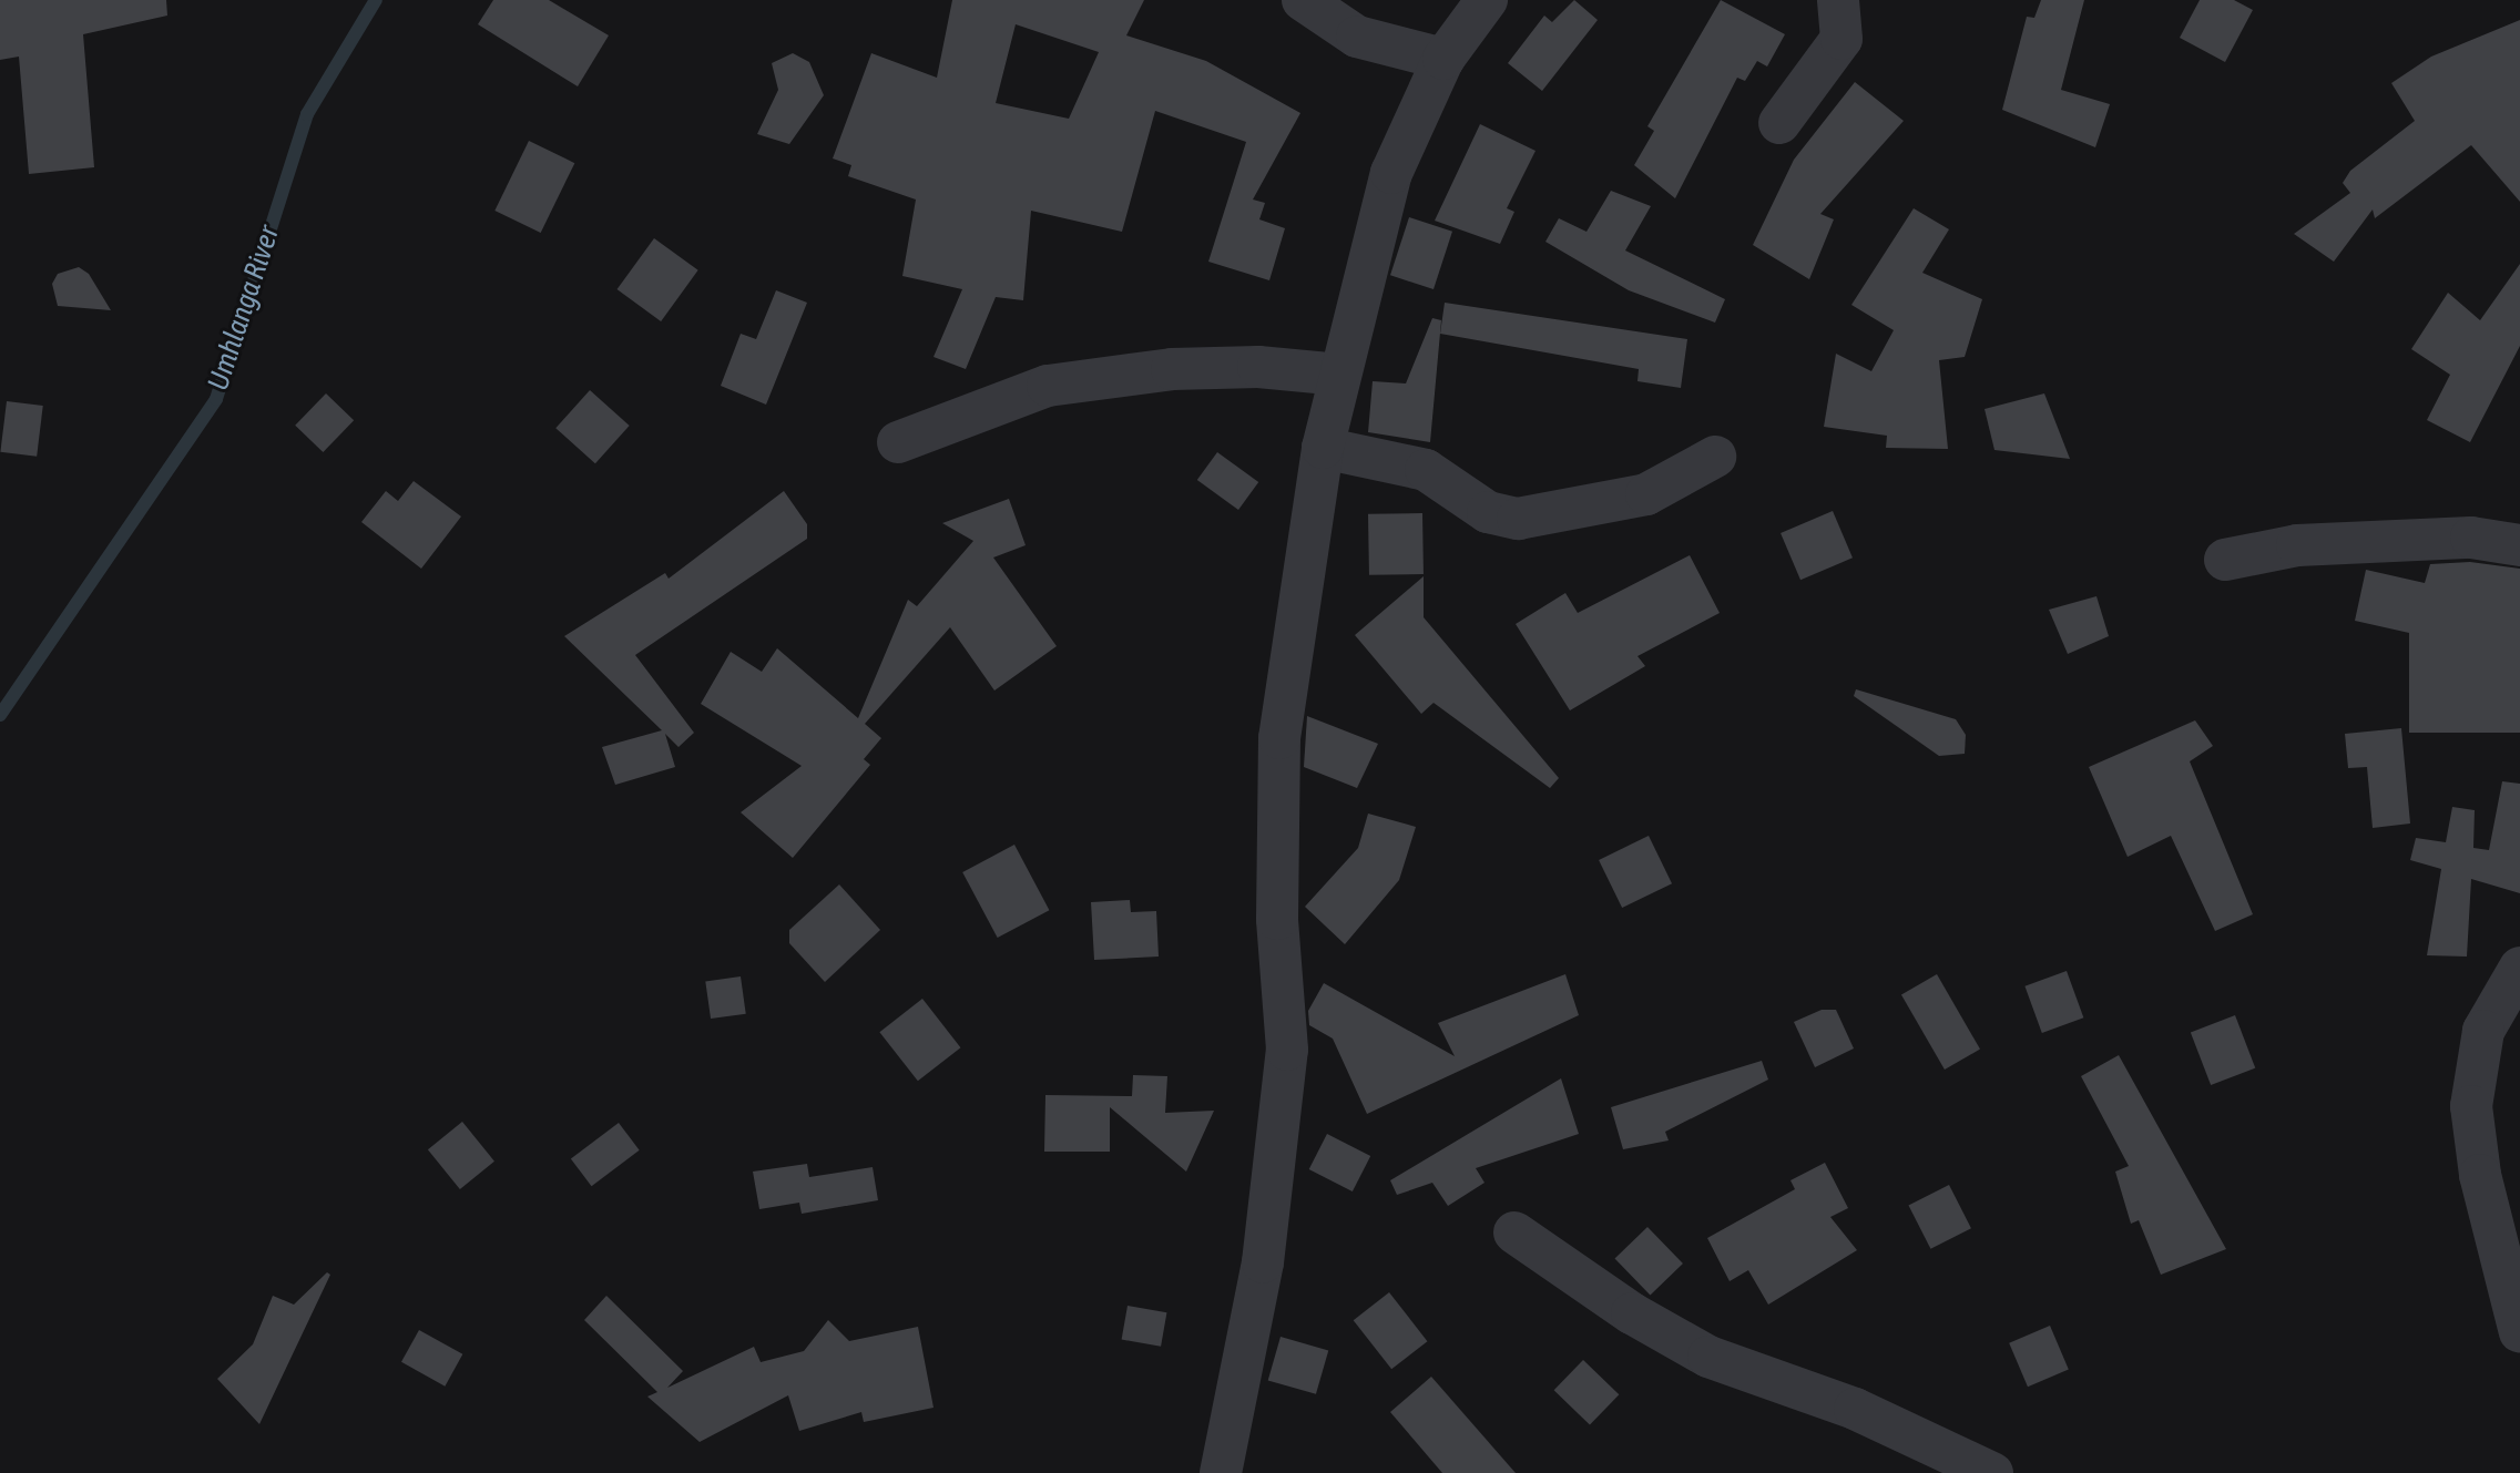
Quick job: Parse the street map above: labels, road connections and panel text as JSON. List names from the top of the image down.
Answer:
{
  "water": ["Umhlanga River"]
}
